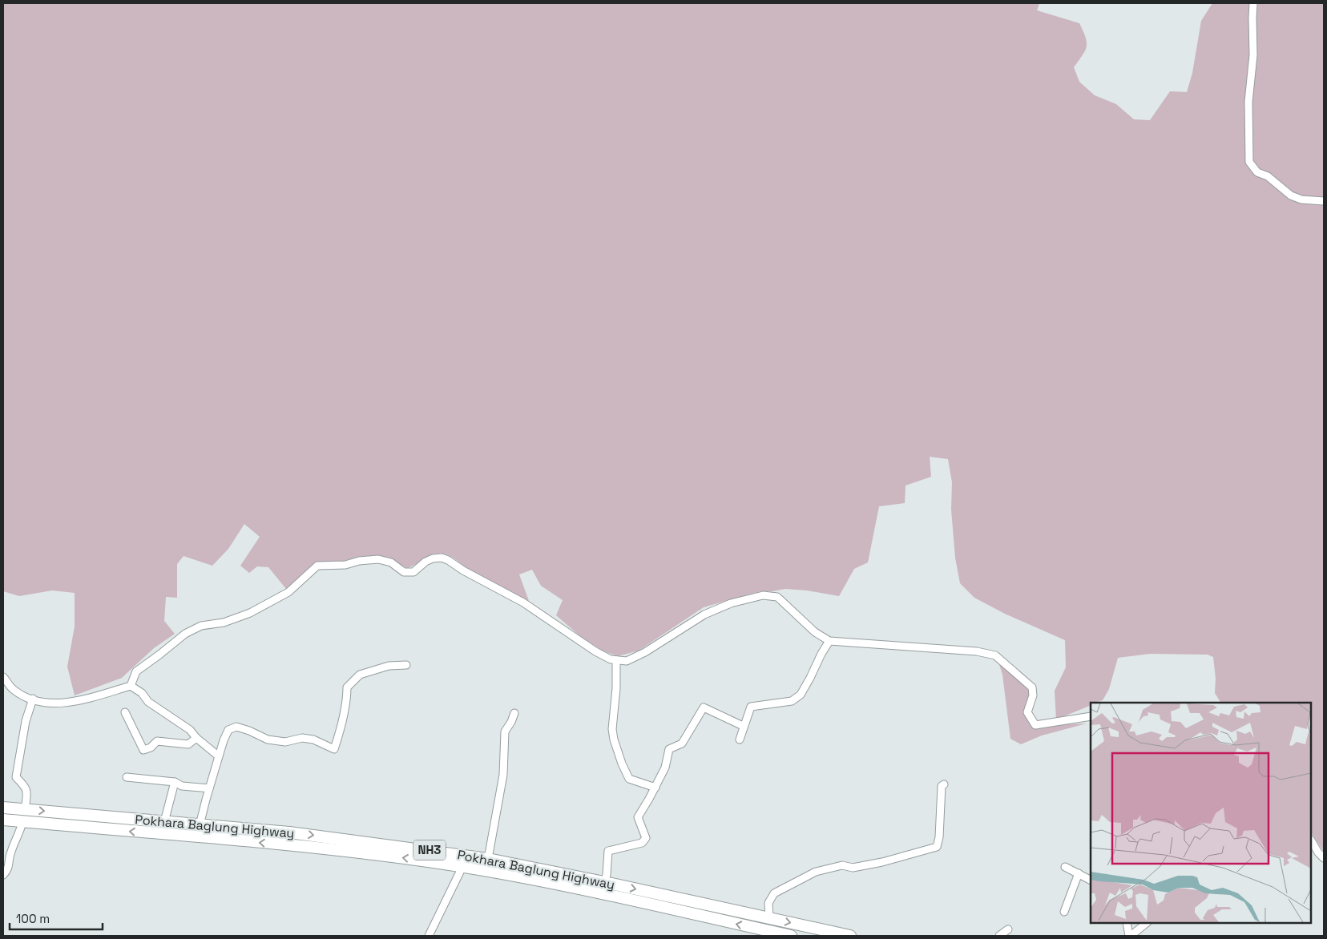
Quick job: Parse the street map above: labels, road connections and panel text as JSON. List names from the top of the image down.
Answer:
{
  "streets": {
    "highway": ["Pokhara Baglung Highway", "NH3"]
  },
  "scale_bar": "100 m"
}
